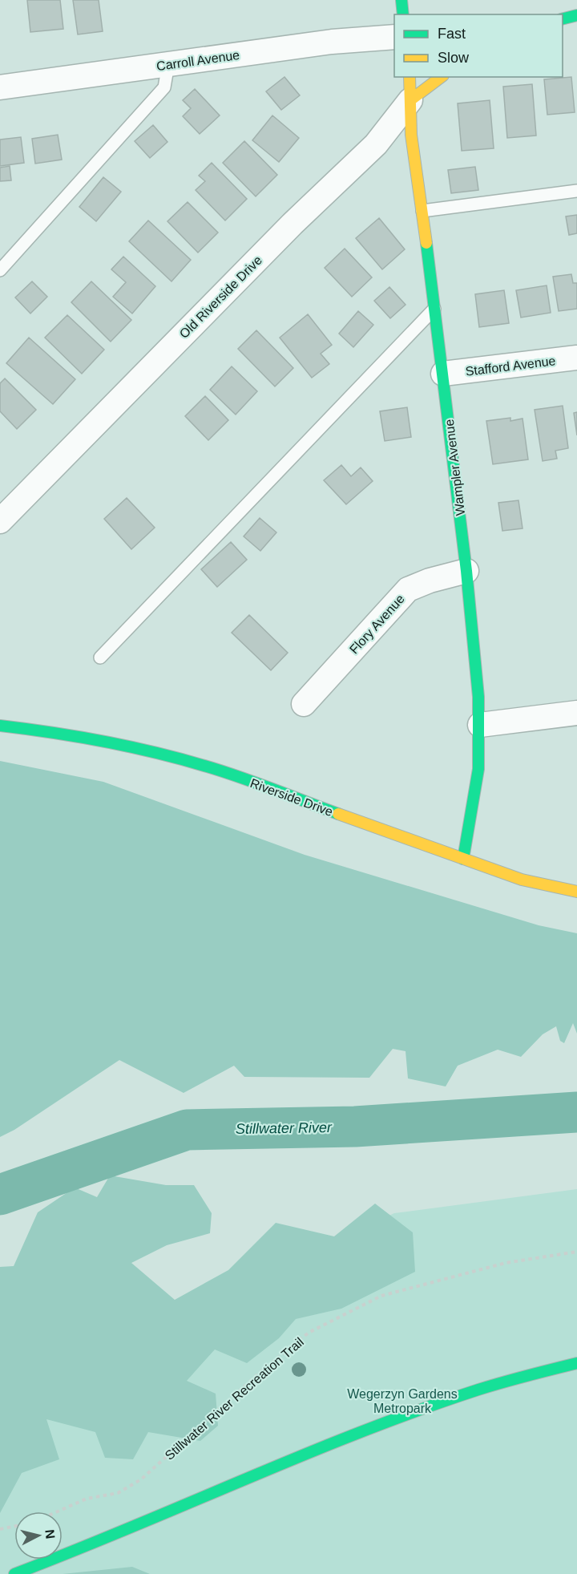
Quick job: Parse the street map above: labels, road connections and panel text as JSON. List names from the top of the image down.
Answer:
{
  "streets": {
    "street": [
      "Carroll Avenue",
      "Old Riverside Drive",
      "Stafford Avenue",
      "Wampler Avenue",
      "Flory Avenue",
      "Riverside Drive"
    ],
    "path": ["Stillwater River Recreation Trail"]
  },
  "crossings": [
    ["Old Riverside Drive", "Wampler Avenue"],
    ["Stafford Avenue", "Wampler Avenue"],
    ["Wampler Avenue", "Flory Avenue"],
    ["Wampler Avenue", "Riverside Drive"]
  ],
  "water": ["Stillwater River"],
  "parks": ["Wegerzyn Gardens Metropark"],
  "legend": ["Fast", "Slow"],
  "north": "right"
}
